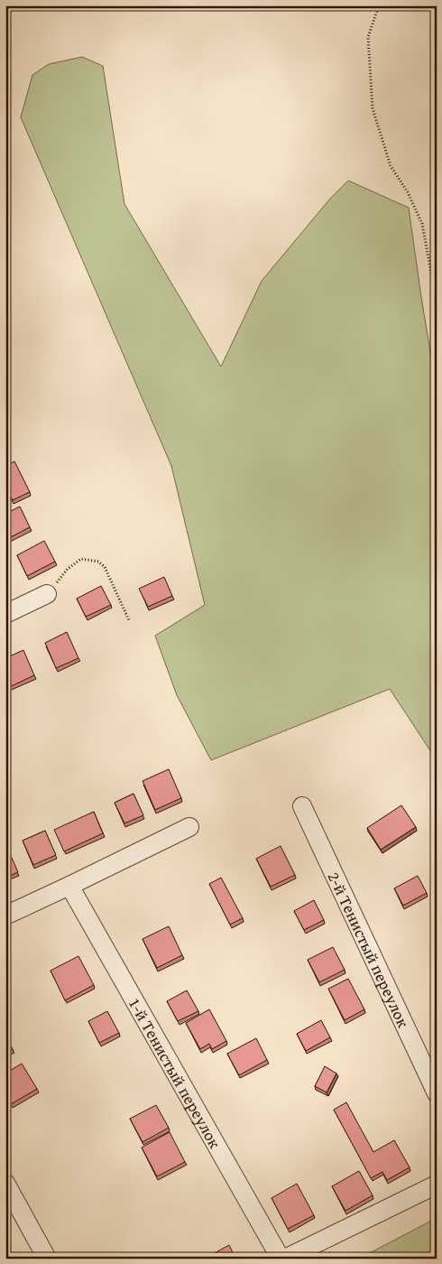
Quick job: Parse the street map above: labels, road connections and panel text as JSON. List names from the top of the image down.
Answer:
{
  "streets": {
    "street": ["2-й Тенистый переулок", "1-й Тенистый переулок"]
  }
}
